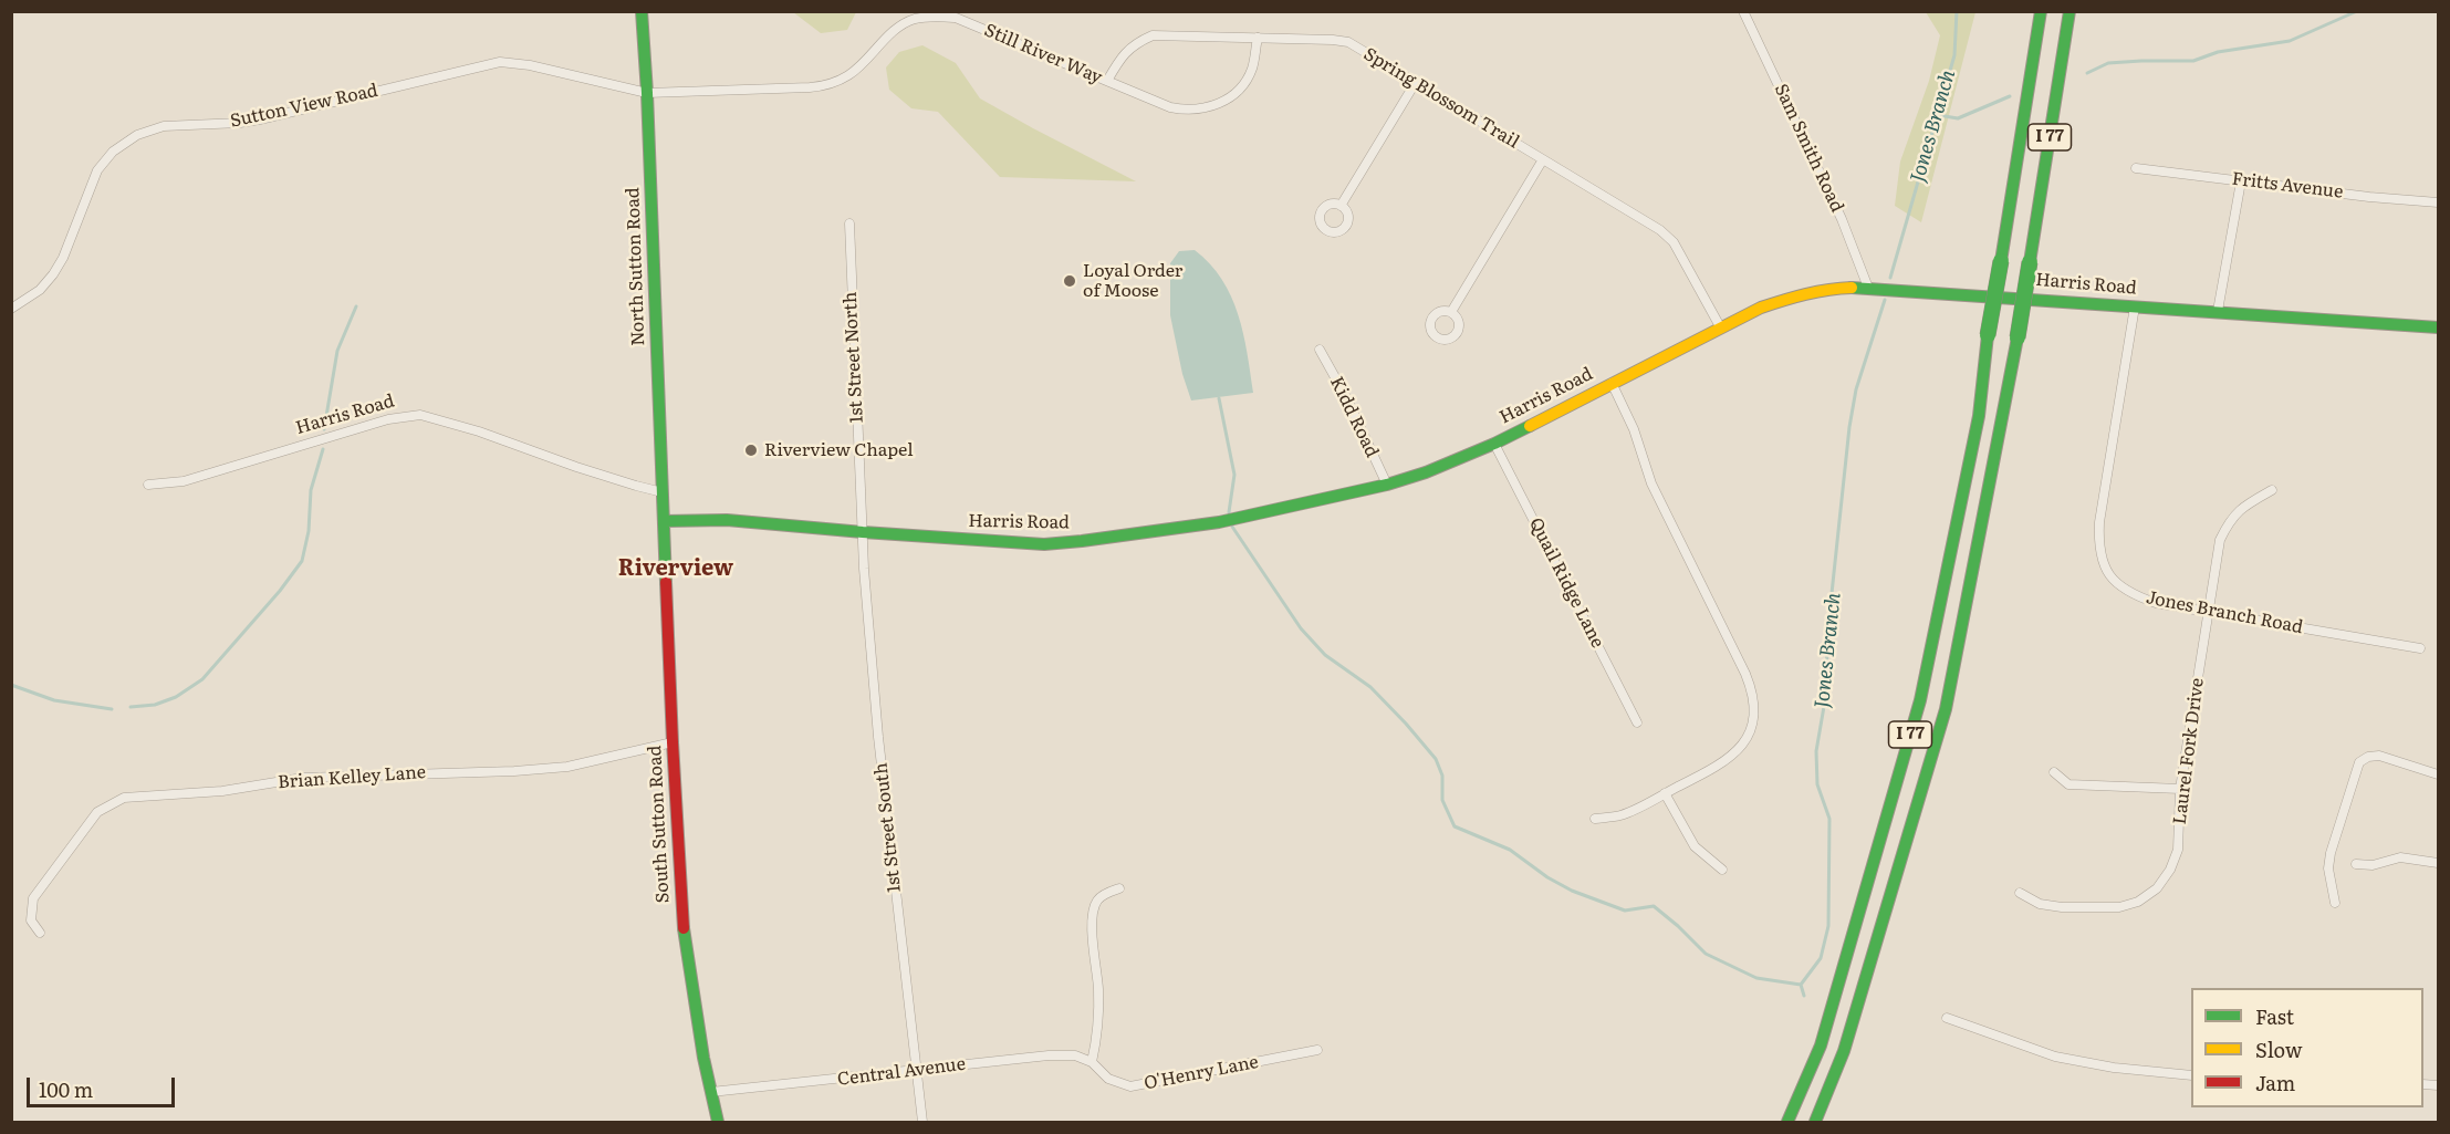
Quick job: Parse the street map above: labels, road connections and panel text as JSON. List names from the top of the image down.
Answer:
{
  "streets": {
    "main road": [
      "I 77",
      "North Sutton Road",
      "Harris Road",
      "South Sutton Road"
    ],
    "street": [
      "Still River Way",
      "Spring Blossom Trail",
      "Sutton View Road",
      "Sam Smith Road",
      "Fritts Avenue",
      "1st Street North",
      "Kidd Road",
      "Quail Ridge Lane",
      "Jones Branch Road",
      "Laurel Fork Drive",
      "Brian Kelley Lane",
      "1st Street South",
      "Central Avenue",
      "O'Henry Lane"
    ]
  },
  "crossings": [
    ["Still River Way", "Spring Blossom Trail"],
    ["Still River Way", "Sutton View Road"],
    ["Still River Way", "North Sutton Road"],
    ["Spring Blossom Trail", "Harris Road"],
    ["Sutton View Road", "North Sutton Road"],
    ["Sam Smith Road", "Harris Road"],
    ["North Sutton Road", "Harris Road"],
    ["North Sutton Road", "South Sutton Road"],
    ["Harris Road", "1st Street North"],
    ["Harris Road", "Kidd Road"],
    ["Harris Road", "Quail Ridge Lane"],
    ["Harris Road", "Jones Branch Road"],
    ["Harris Road", "South Sutton Road"],
    ["Harris Road", "1st Street South"],
    ["1st Street North", "1st Street South"],
    ["Jones Branch Road", "Laurel Fork Drive"],
    ["Brian Kelley Lane", "South Sutton Road"],
    ["South Sutton Road", "Central Avenue"],
    ["1st Street South", "Central Avenue"],
    ["Central Avenue", "O'Henry Lane"]
  ],
  "districts": ["Riverview"],
  "water": ["Jones Branch"],
  "places": ["Loyal Order of Moose", "Riverview Chapel"],
  "legend": ["Fast", "Slow", "Jam"],
  "scale_bar": "100 m"
}
